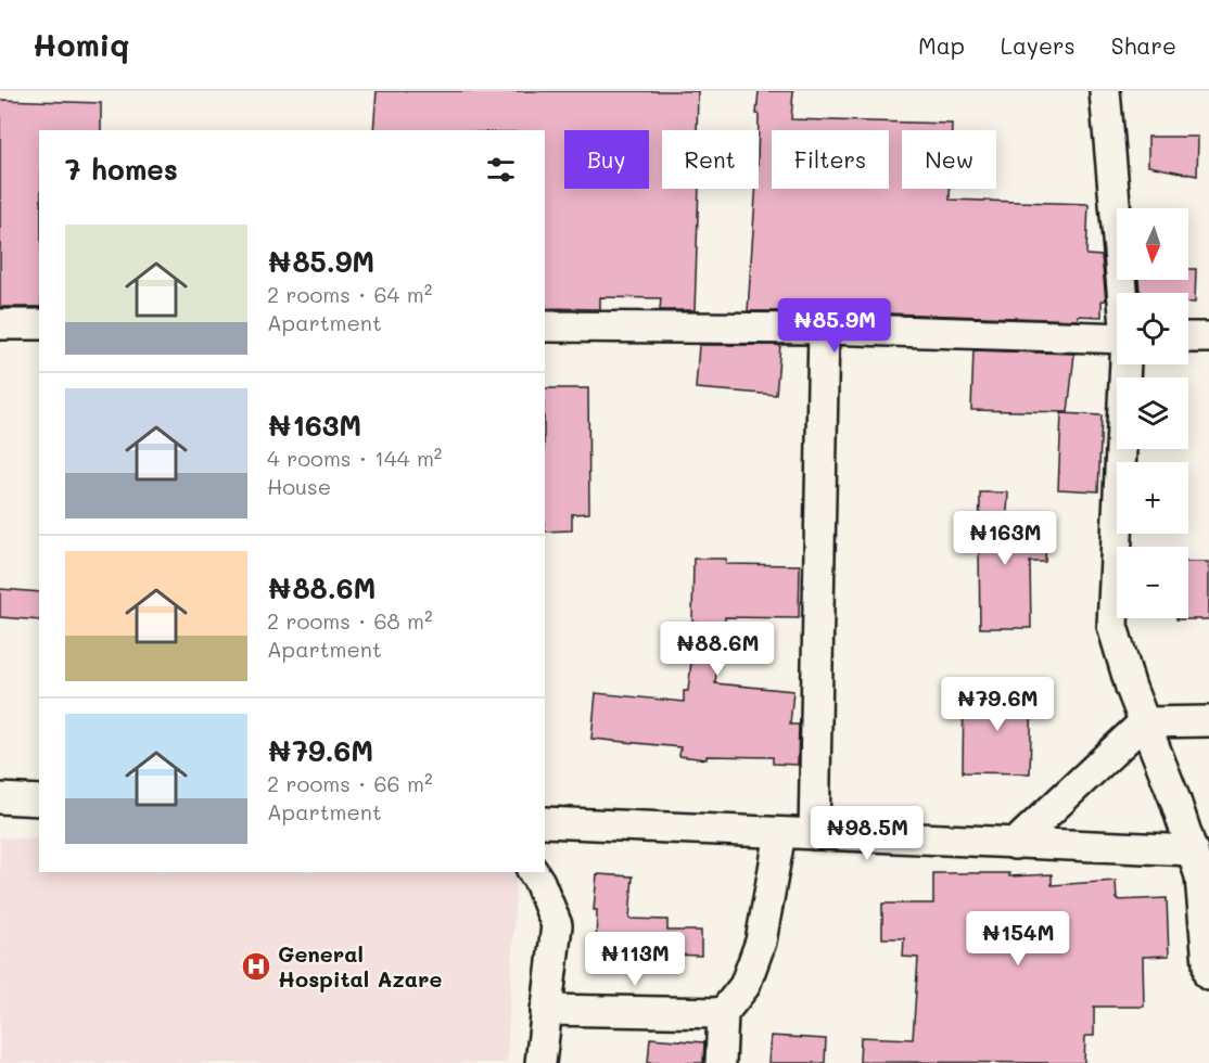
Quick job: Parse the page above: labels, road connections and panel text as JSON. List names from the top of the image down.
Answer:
{
  "places": {
    "hospital": ["General Hospital Azare"]
  },
  "north": "bottom",
  "page": {
    "header": "Homiq",
    "nav": ["Map", "Layers", "Share"],
    "chip": [
      "Buy",
      "Rent",
      "Filters",
      "New"
    ],
    "heading": "7 homes",
    "map_buttons": ["+", "−"],
    "list": [
      {
        "name": "₦85.9M",
        "note": "2 rooms · 64 m² · Apartment"
      },
      {
        "name": "₦163M",
        "note": "4 rooms · 144 m² · House"
      },
      {
        "name": "₦88.6M",
        "note": "2 rooms · 68 m² · Apartment"
      },
      {
        "name": "₦79.6M",
        "note": "2 rooms · 66 m² · Apartment"
      }
    ],
    "price": [
      "₦85.9M",
      "₦163M",
      "₦88.6M",
      "₦79.6M",
      "₦98.5M",
      "₦154M",
      "₦113M"
    ]
  }
}
